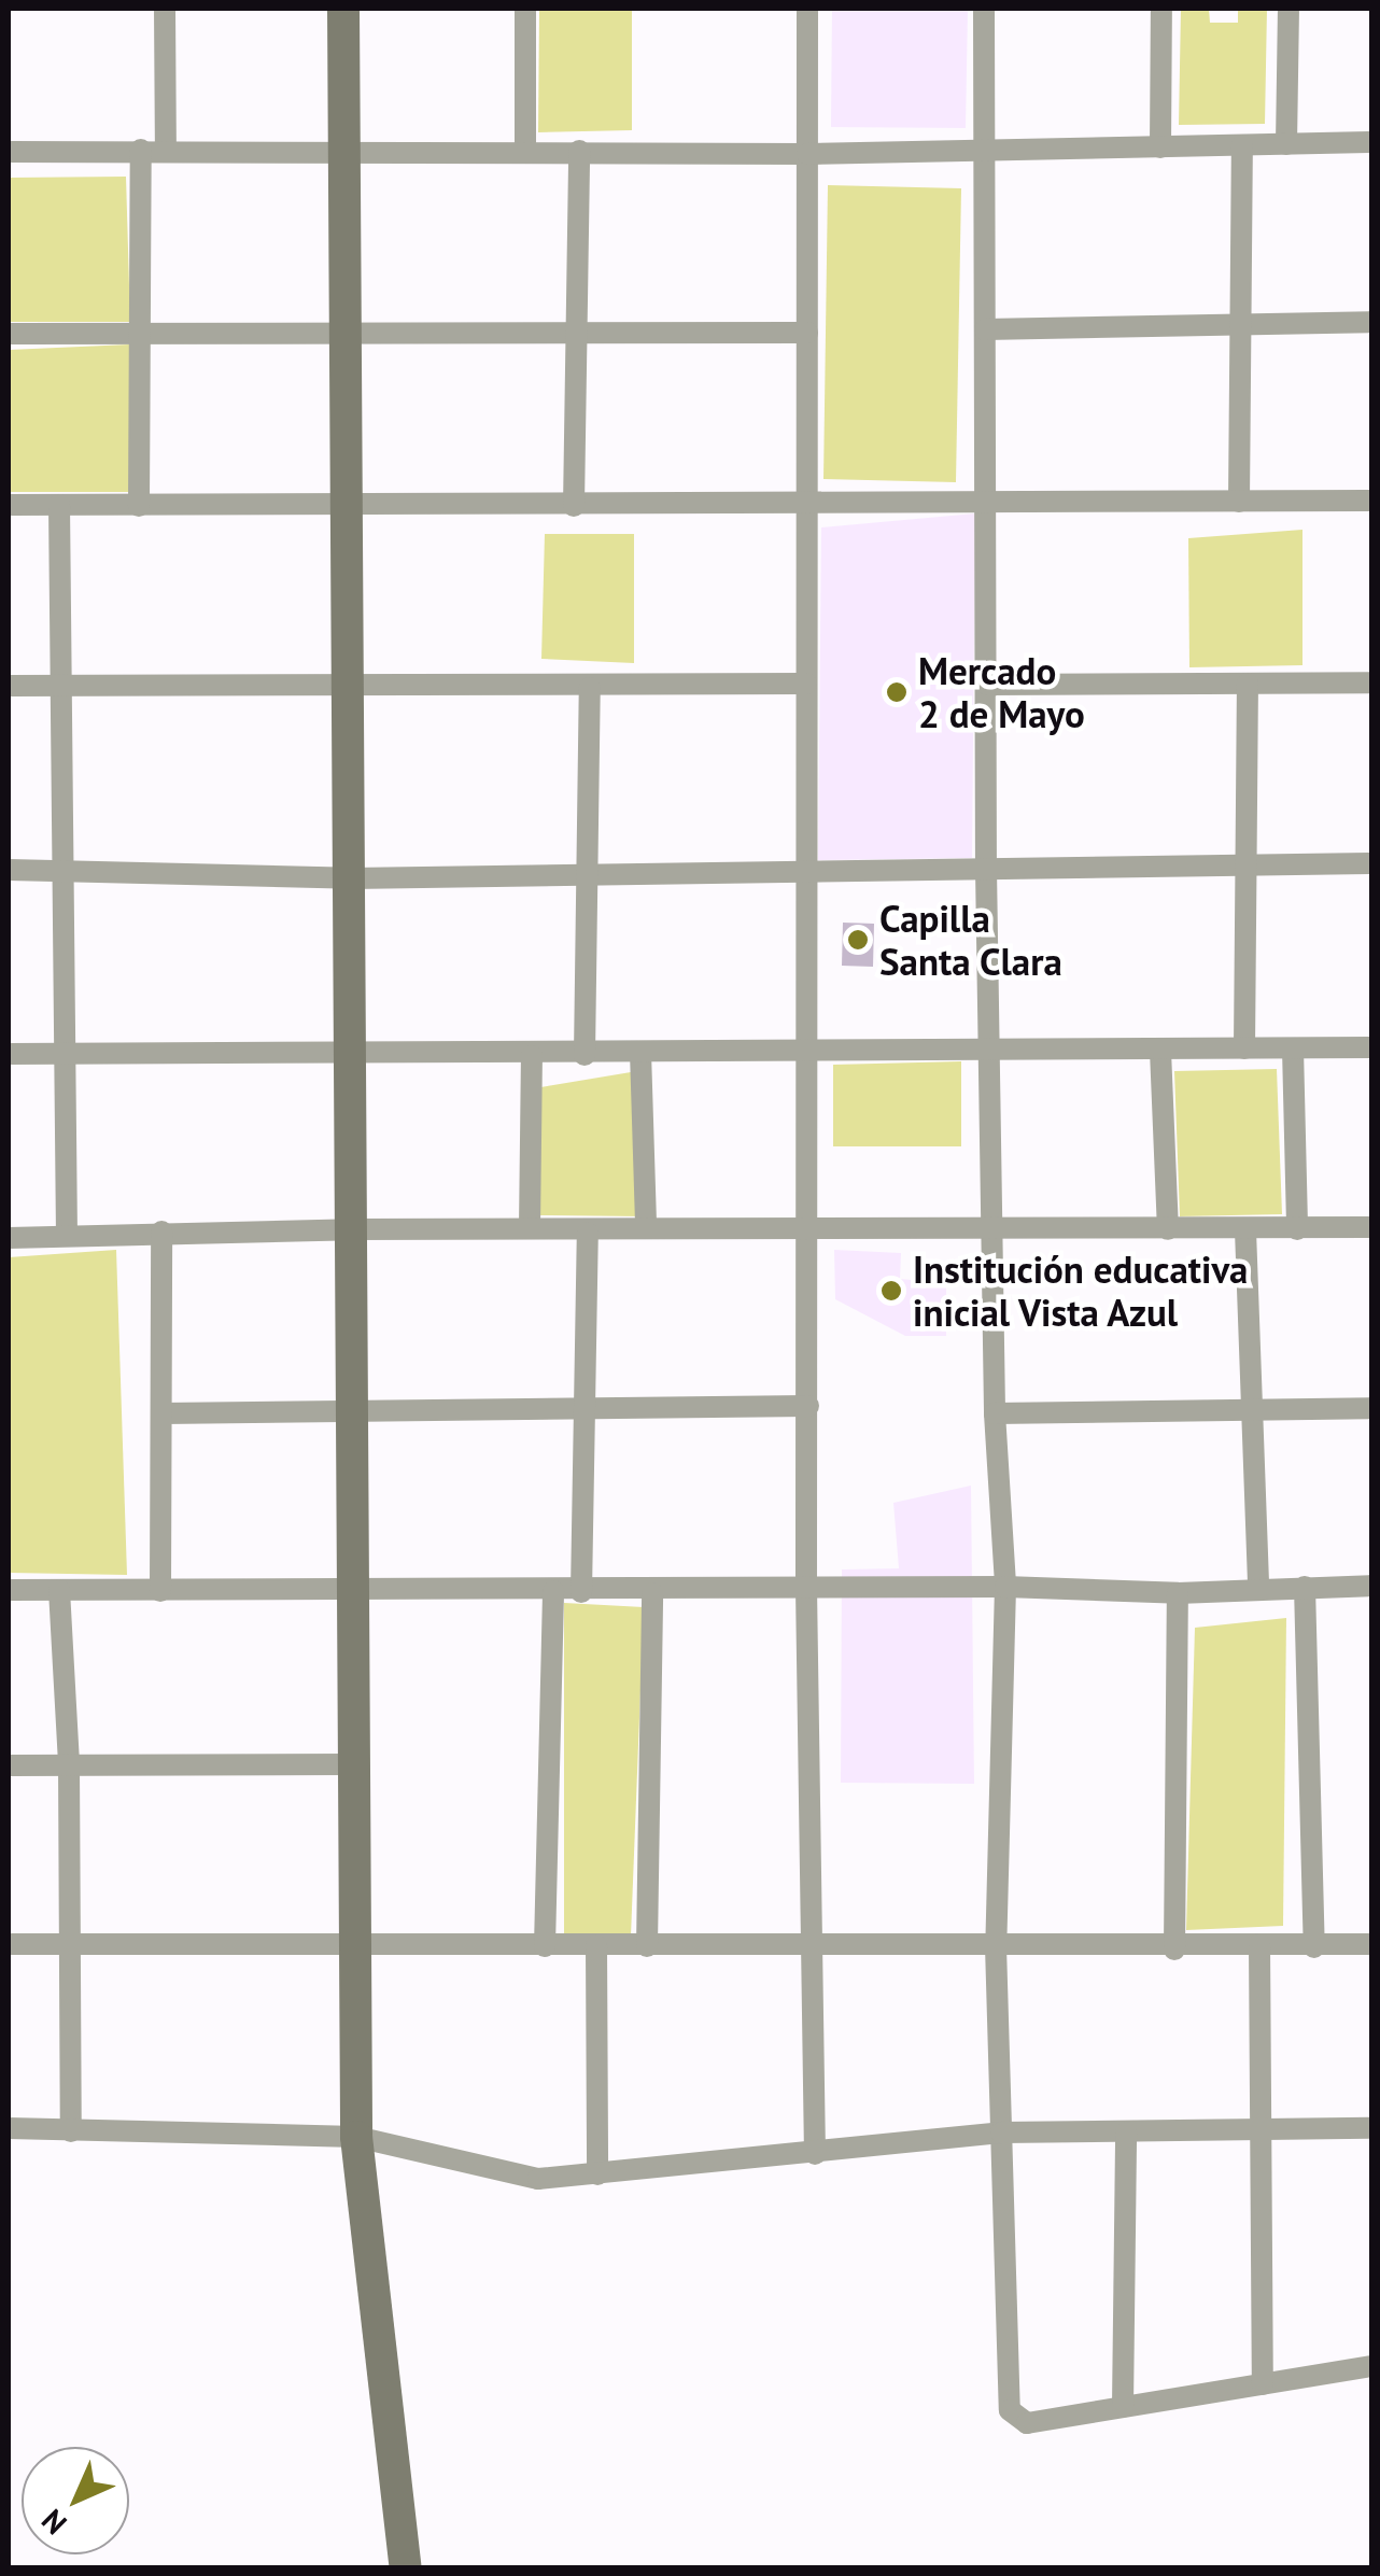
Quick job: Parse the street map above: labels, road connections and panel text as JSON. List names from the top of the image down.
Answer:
{
  "places": ["Mercado 2 de Mayo", "Capilla Santa Clara", "Institución educativa inicial Vista Azul"],
  "north": "bottom left"
}
